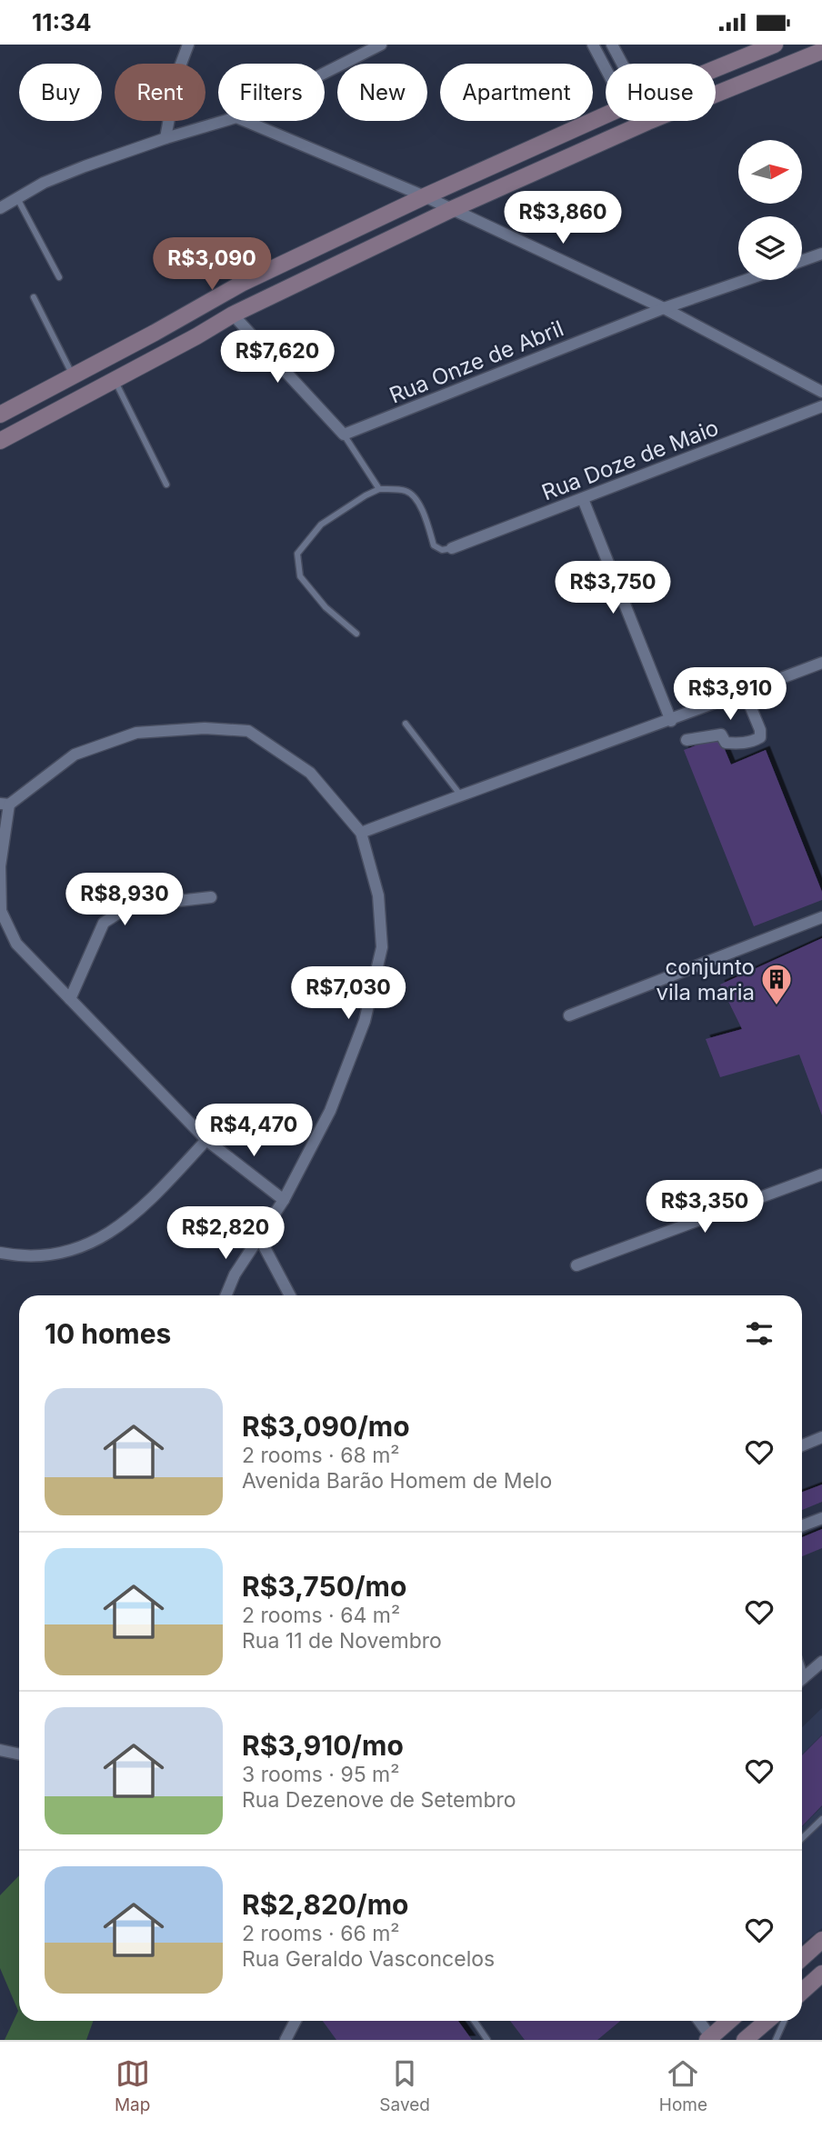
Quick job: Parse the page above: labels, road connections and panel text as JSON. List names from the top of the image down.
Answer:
{
  "streets": {
    "street": ["Rua Onze de Abril", "Rua Doze de Maio"]
  },
  "places": {
    "building": ["conjunto vila maria"]
  },
  "north": "right",
  "page": {
    "status": "11:34",
    "chip": [
      "Buy",
      "Rent",
      "Filters",
      "New",
      "Apartment",
      "House"
    ],
    "price": [
      "R$3,860",
      "R$3,090",
      "R$7,620",
      "R$3,750",
      "R$3,910",
      "R$8,930",
      "R$7,030",
      "R$4,470",
      "R$3,350",
      "R$2,820"
    ],
    "heading": "10 homes",
    "list": [
      {
        "name": "R$3,090/mo",
        "note": "2 rooms · 68 m² · Avenida Barão Homem de Melo"
      },
      {
        "name": "R$3,750/mo",
        "note": "2 rooms · 64 m² · Rua 11 de Novembro"
      },
      {
        "name": "R$3,910/mo",
        "note": "3 rooms · 95 m² · Rua Dezenove de Setembro"
      },
      {
        "name": "R$2,820/mo",
        "note": "2 rooms · 66 m² · Rua Geraldo Vasconcelos"
      }
    ],
    "tabs": ["Map", "Saved", "Home"]
  }
}
